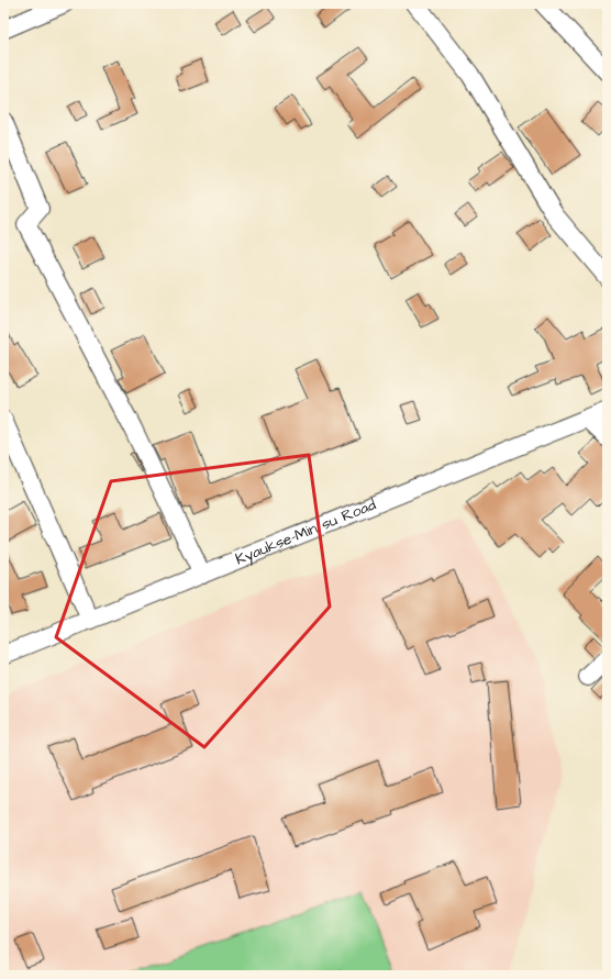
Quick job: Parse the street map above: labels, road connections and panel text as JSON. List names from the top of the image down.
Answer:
{
  "streets": {
    "street": ["Kyaukse-Min su Road"]
  }
}
